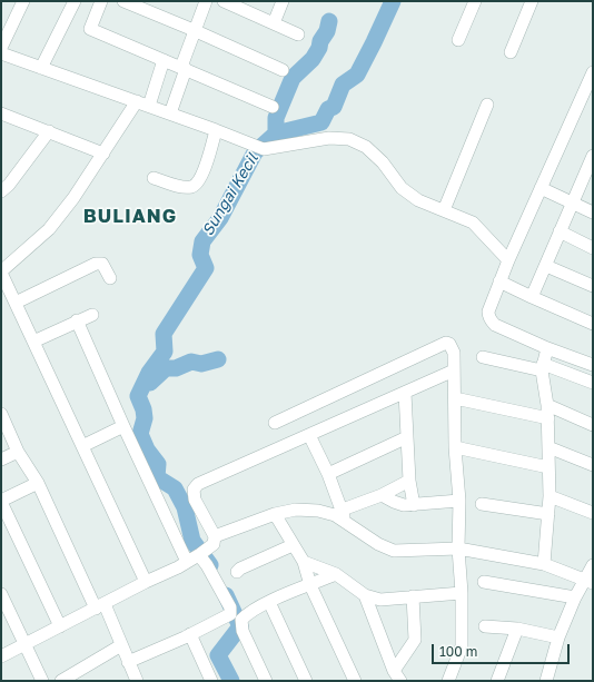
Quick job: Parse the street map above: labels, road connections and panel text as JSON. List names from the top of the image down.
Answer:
{
  "districts": ["BULIANG"],
  "water": ["Sungai Kecil"],
  "scale_bar": "100 m"
}
